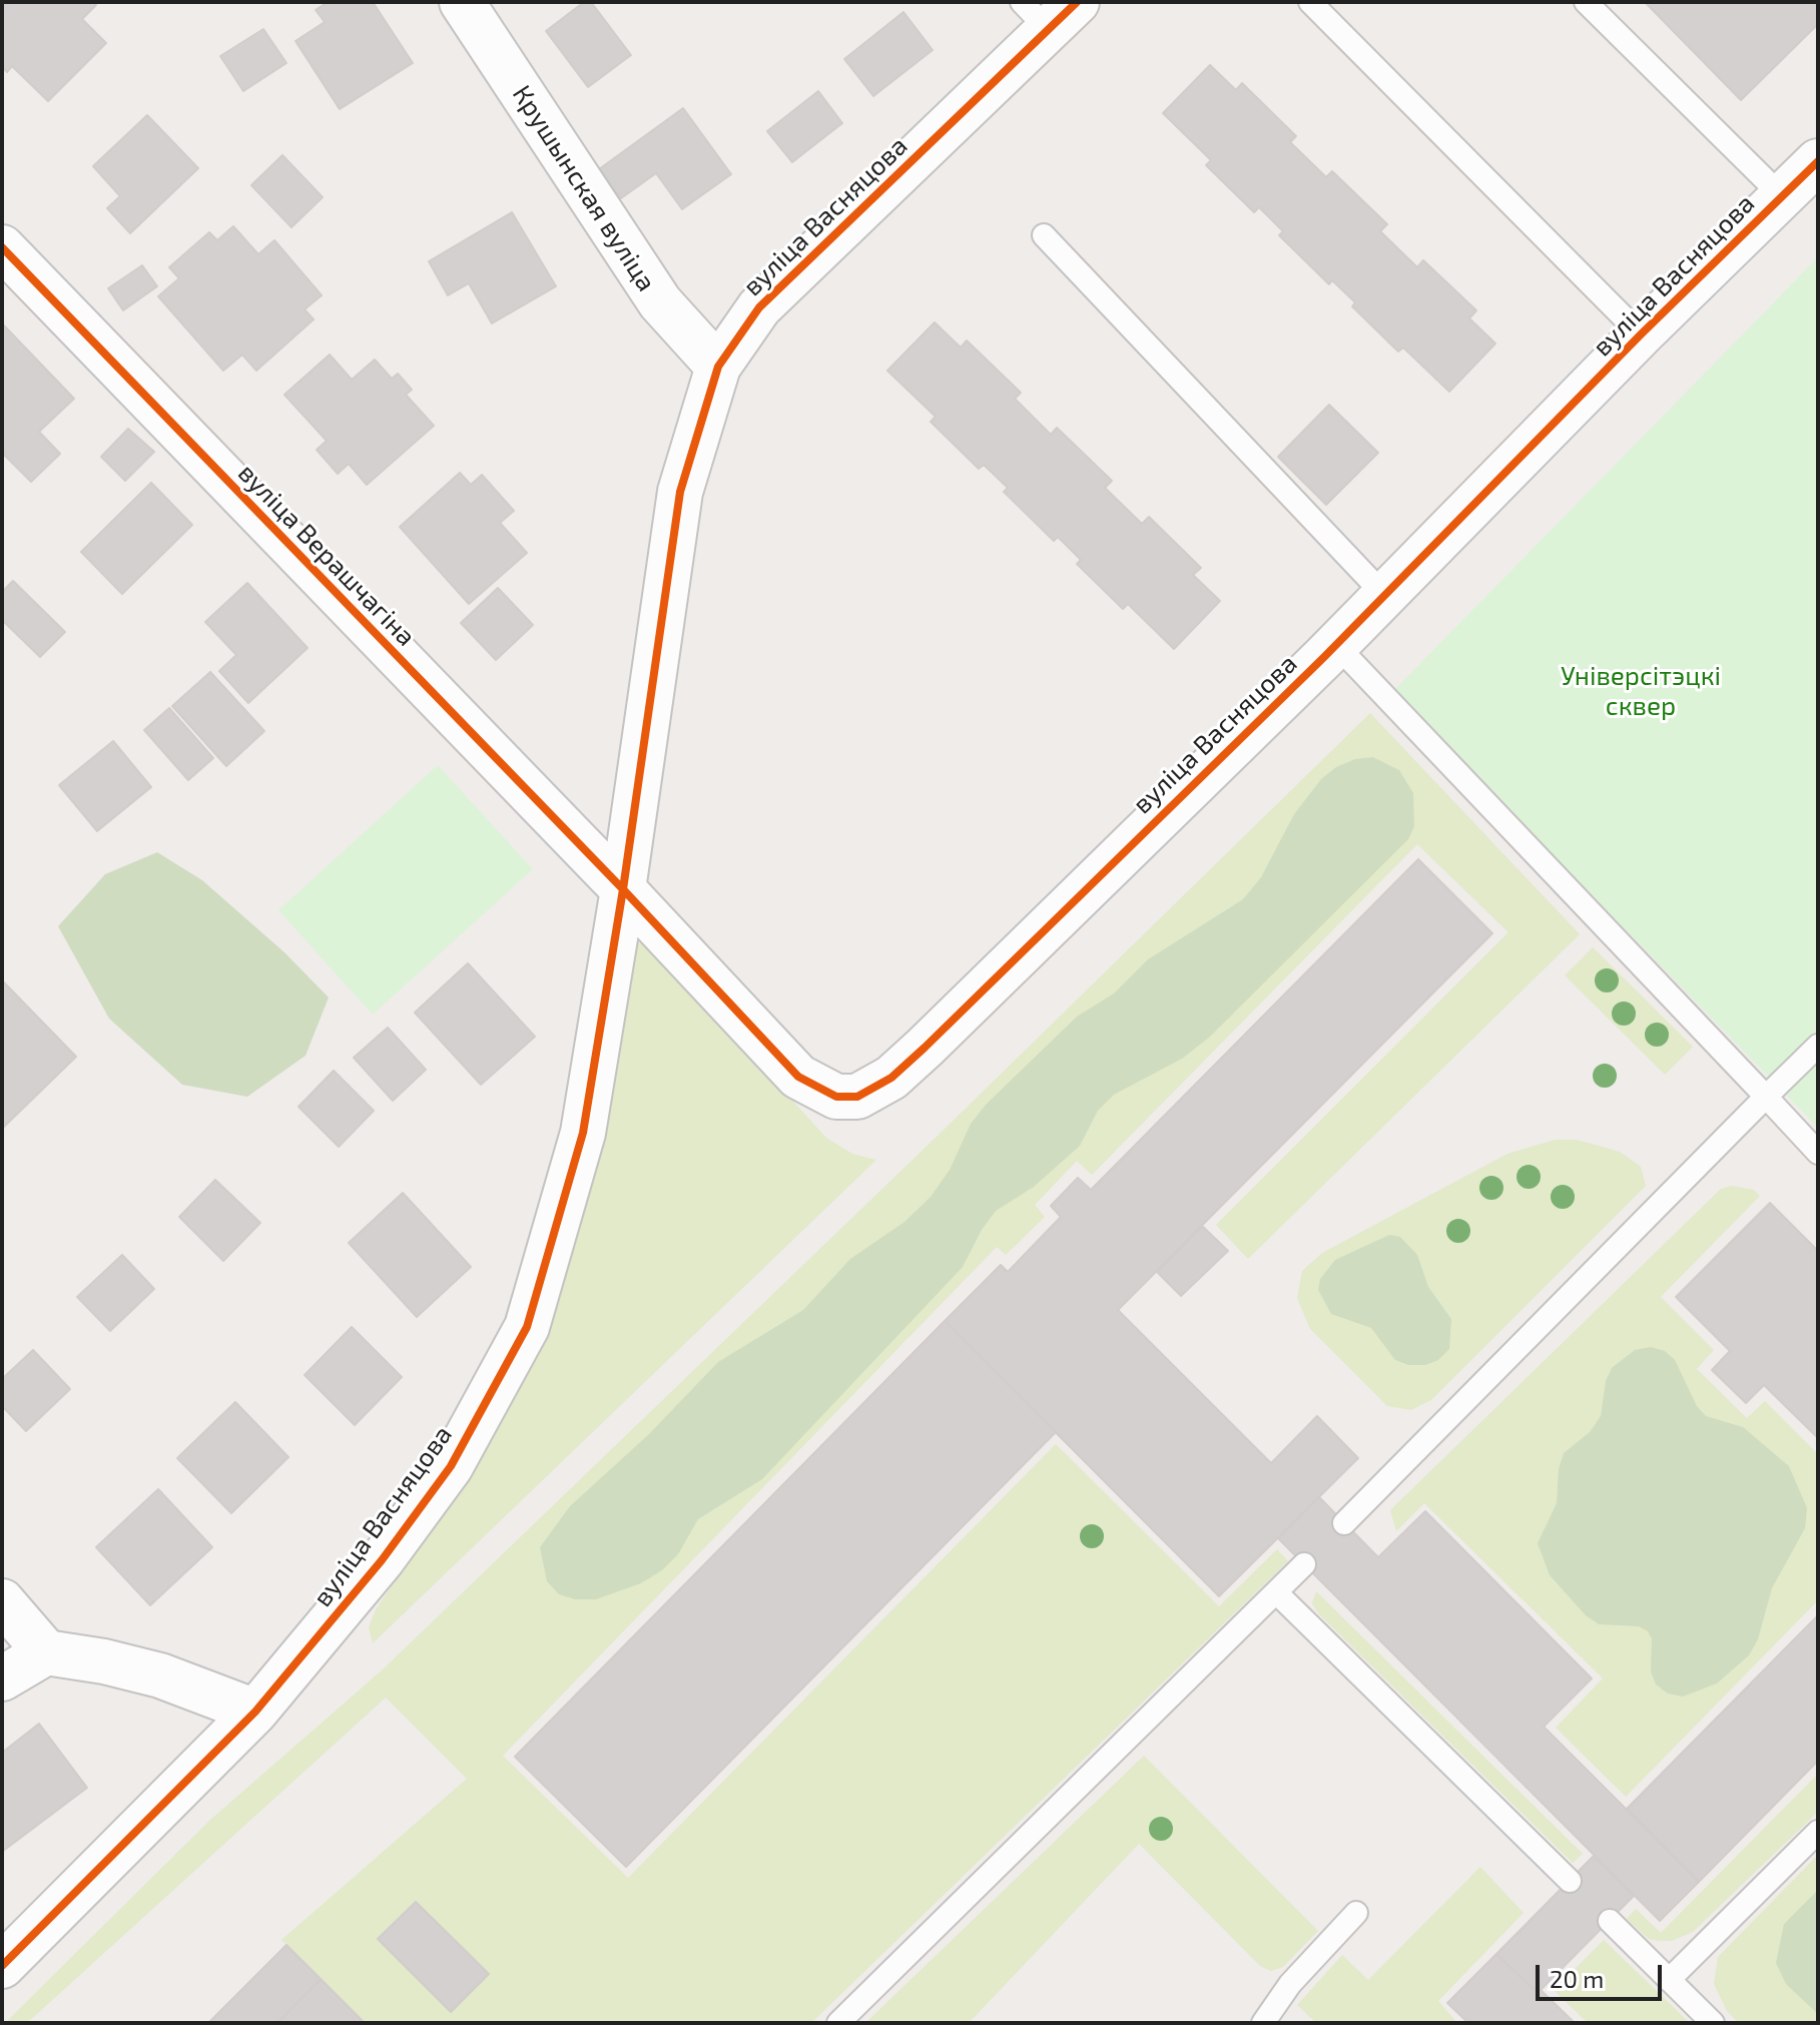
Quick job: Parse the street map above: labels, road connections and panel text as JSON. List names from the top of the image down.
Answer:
{
  "streets": {
    "street": ["Крушынская вуліца", "вуліца Васняцова", "вуліца Верашчагіна"]
  },
  "crossings": [
    ["Крушынская вуліца", "вуліца Васняцова"],
    ["вуліца Васняцова", "вуліца Верашчагіна"]
  ],
  "parks": ["Універсітэцкі сквер"],
  "scale_bar": "20 m"
}
